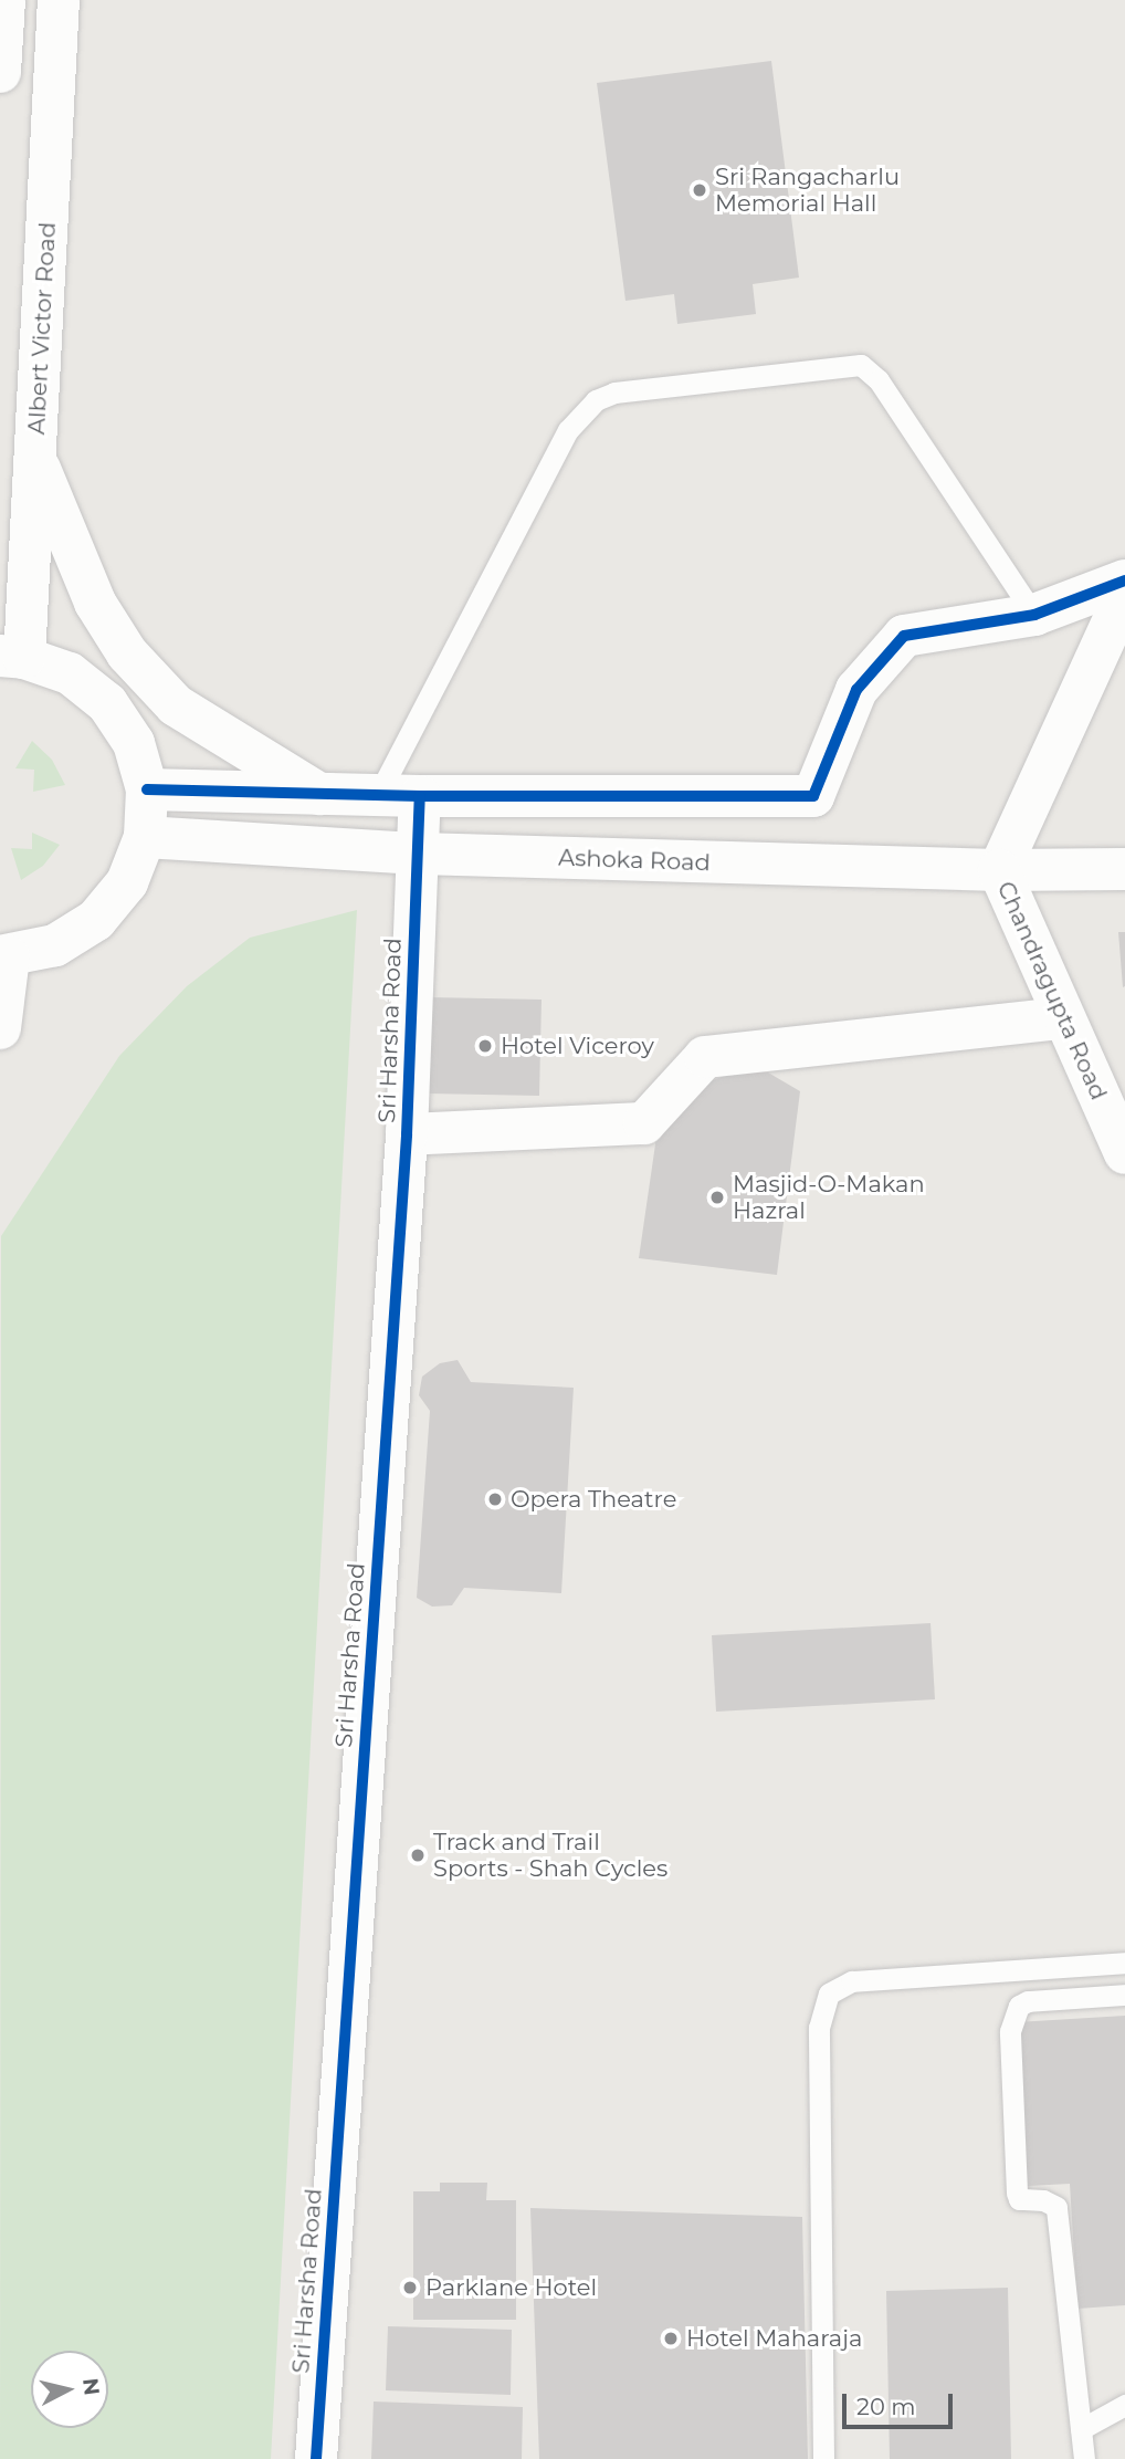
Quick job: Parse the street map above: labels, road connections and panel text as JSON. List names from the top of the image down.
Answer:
{
  "streets": {
    "street": [
      "Albert Victor Road",
      "Ashoka Road",
      "Chandragupta Road",
      "Sri Harsha Road"
    ]
  },
  "crossings": [
    ["Ashoka Road", "Chandragupta Road"],
    ["Ashoka Road", "Sri Harsha Road"]
  ],
  "places": [
    "Sri Rangacharlu Memorial Hall",
    "Hotel Viceroy",
    "Masjid-O-Makan Hazral",
    "Opera Theatre",
    "Track and Trail Sports - Shah Cycles",
    "Parklane Hotel",
    "Hotel Maharaja"
  ],
  "scale_bar": "20 m",
  "north": "right"
}
